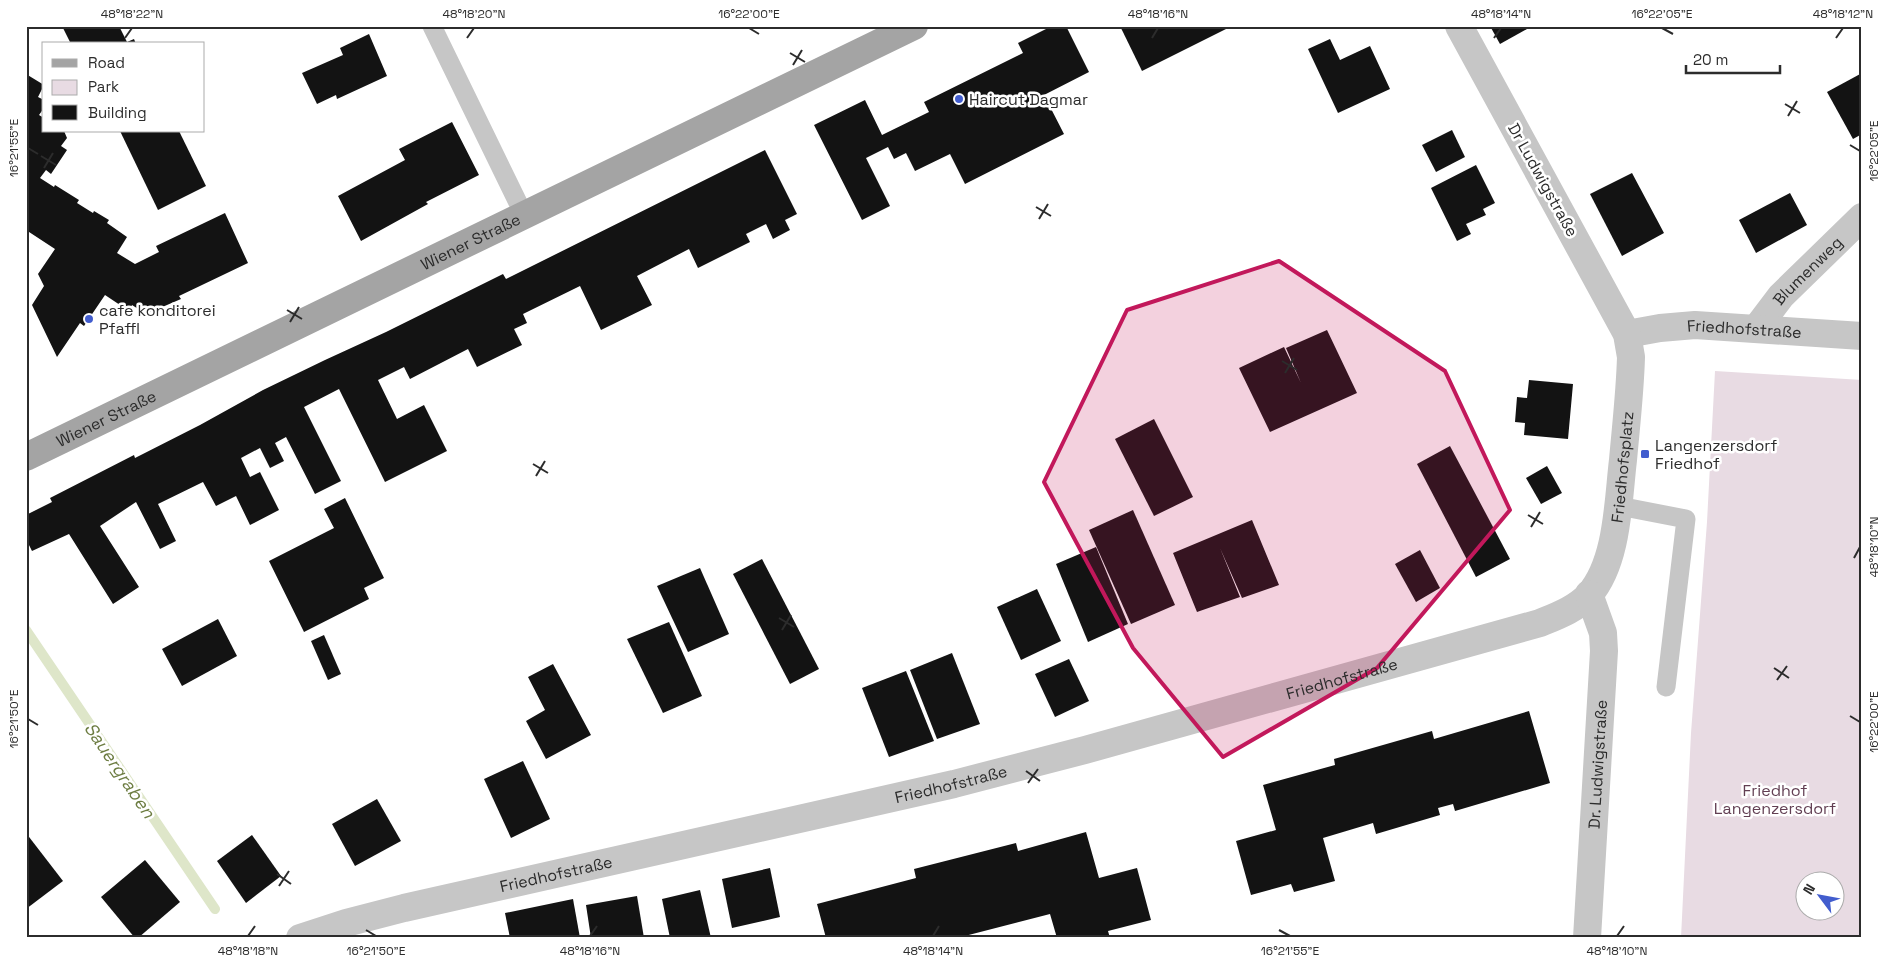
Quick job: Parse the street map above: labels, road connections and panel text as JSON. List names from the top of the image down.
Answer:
{
  "streets": {
    "main road": ["Wiener Straße"],
    "street": [
      "Dr Ludwigstraße",
      "Blumenweg",
      "Friedhofstraße",
      "Friedhofsplatz",
      "Dr. Ludwigstraße"
    ]
  },
  "crossings": [
    ["Dr Ludwigstraße", "Friedhofstraße"],
    ["Dr Ludwigstraße", "Friedhofsplatz"],
    ["Blumenweg", "Friedhofstraße"],
    ["Friedhofstraße", "Friedhofsplatz"],
    ["Friedhofstraße", "Dr. Ludwigstraße"],
    ["Friedhofsplatz", "Dr. Ludwigstraße"]
  ],
  "water": ["Sauergraben"],
  "parks": ["Friedhof Langenzersdorf"],
  "places": {
    "other": ["Haircut Dagmar", "cafe konditorei Pfaffl"],
    "transit": ["Langenzersdorf Friedhof"]
  },
  "legend": ["Road", "Park", "Building"],
  "scale_bar": "20 m",
  "north": "top left",
  "coordinates": [
    "48°18'22\"N",
    "48°18'20\"N",
    "16°22'00\"E",
    "48°18'16\"N",
    "48°18'14\"N",
    "16°22'05\"E",
    "48°18'12\"N",
    "16°21'55\"E",
    "48°18'10\"N",
    "16°21'50\"E",
    "48°18'18\"N"
  ]
}
